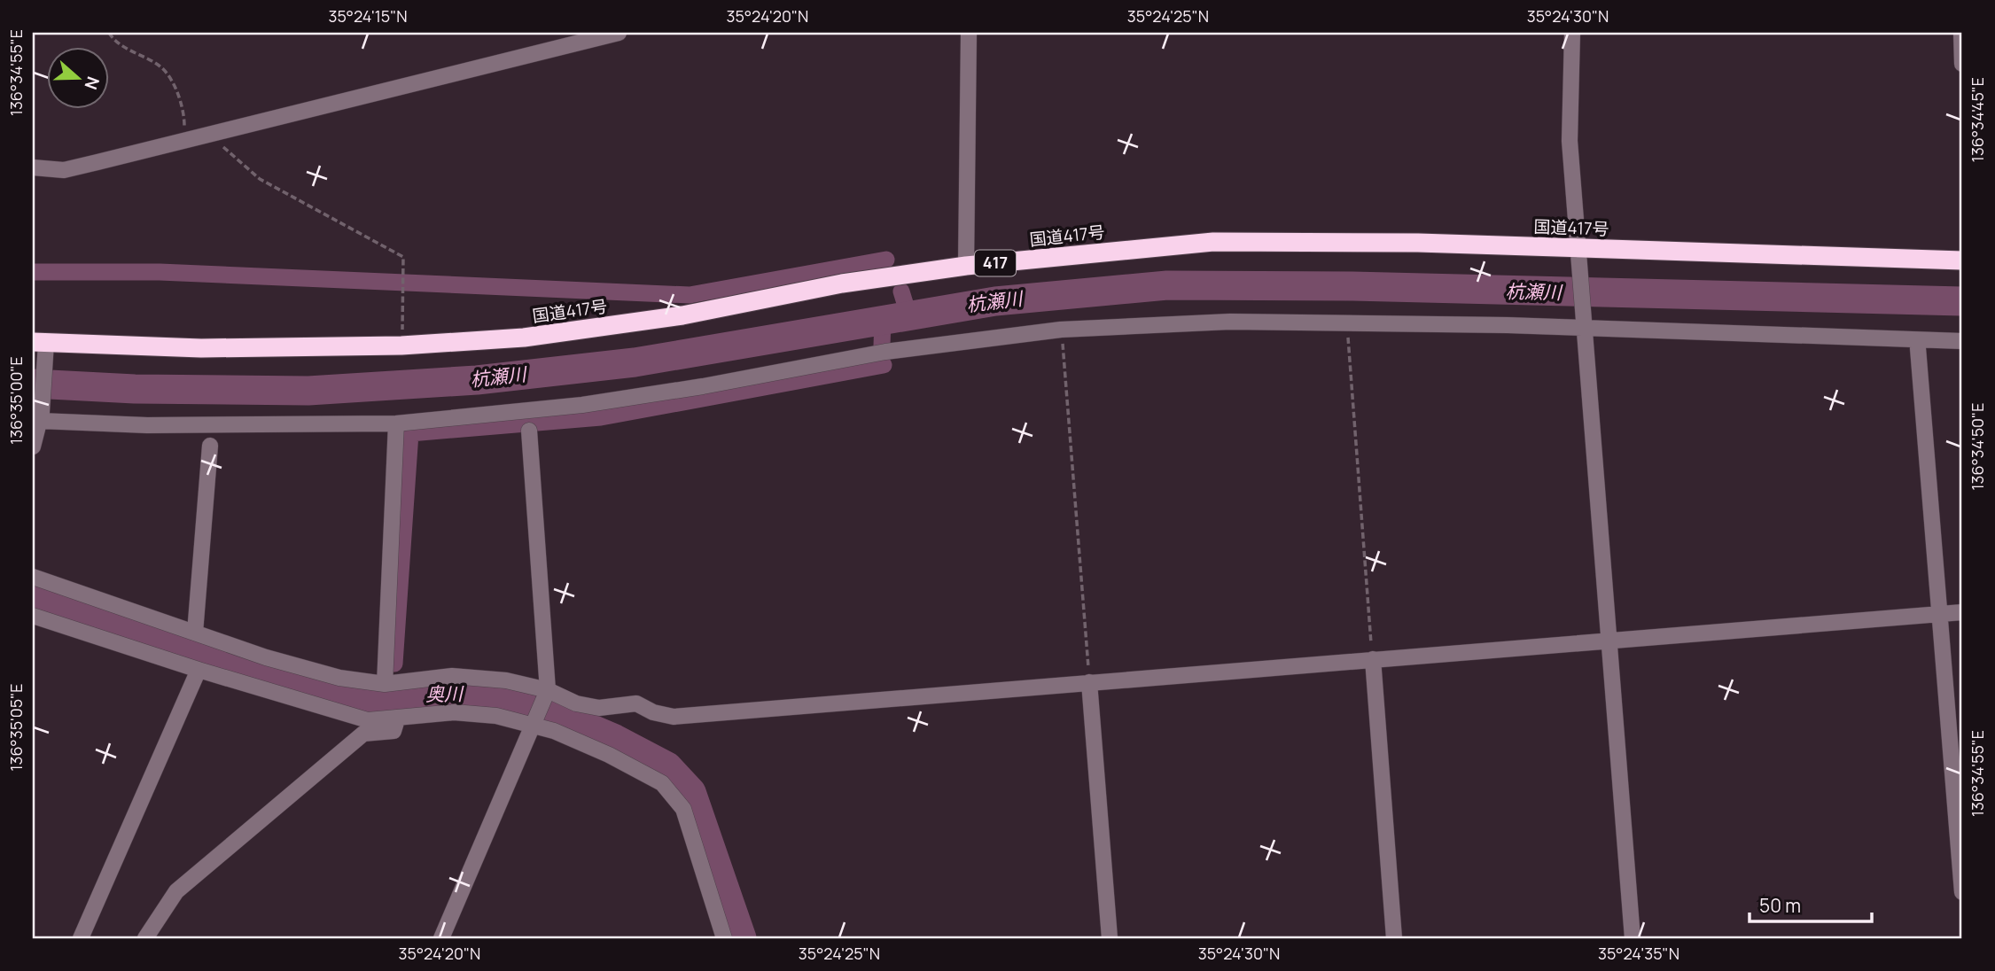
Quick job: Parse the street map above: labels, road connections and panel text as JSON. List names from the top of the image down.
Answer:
{
  "streets": {
    "highway": ["国道417号", "417"]
  },
  "water": ["杭瀬川", "奥川"],
  "scale_bar": "50 m",
  "north": "right",
  "coordinates": [
    "35°24'15\"N",
    "35°24'20\"N",
    "35°24'25\"N",
    "35°24'30\"N",
    "136°34'55\"E",
    "136°34'45\"E",
    "136°35'00\"E",
    "136°34'50\"E",
    "136°35'05\"E",
    "35°24'35\"N"
  ]
}
